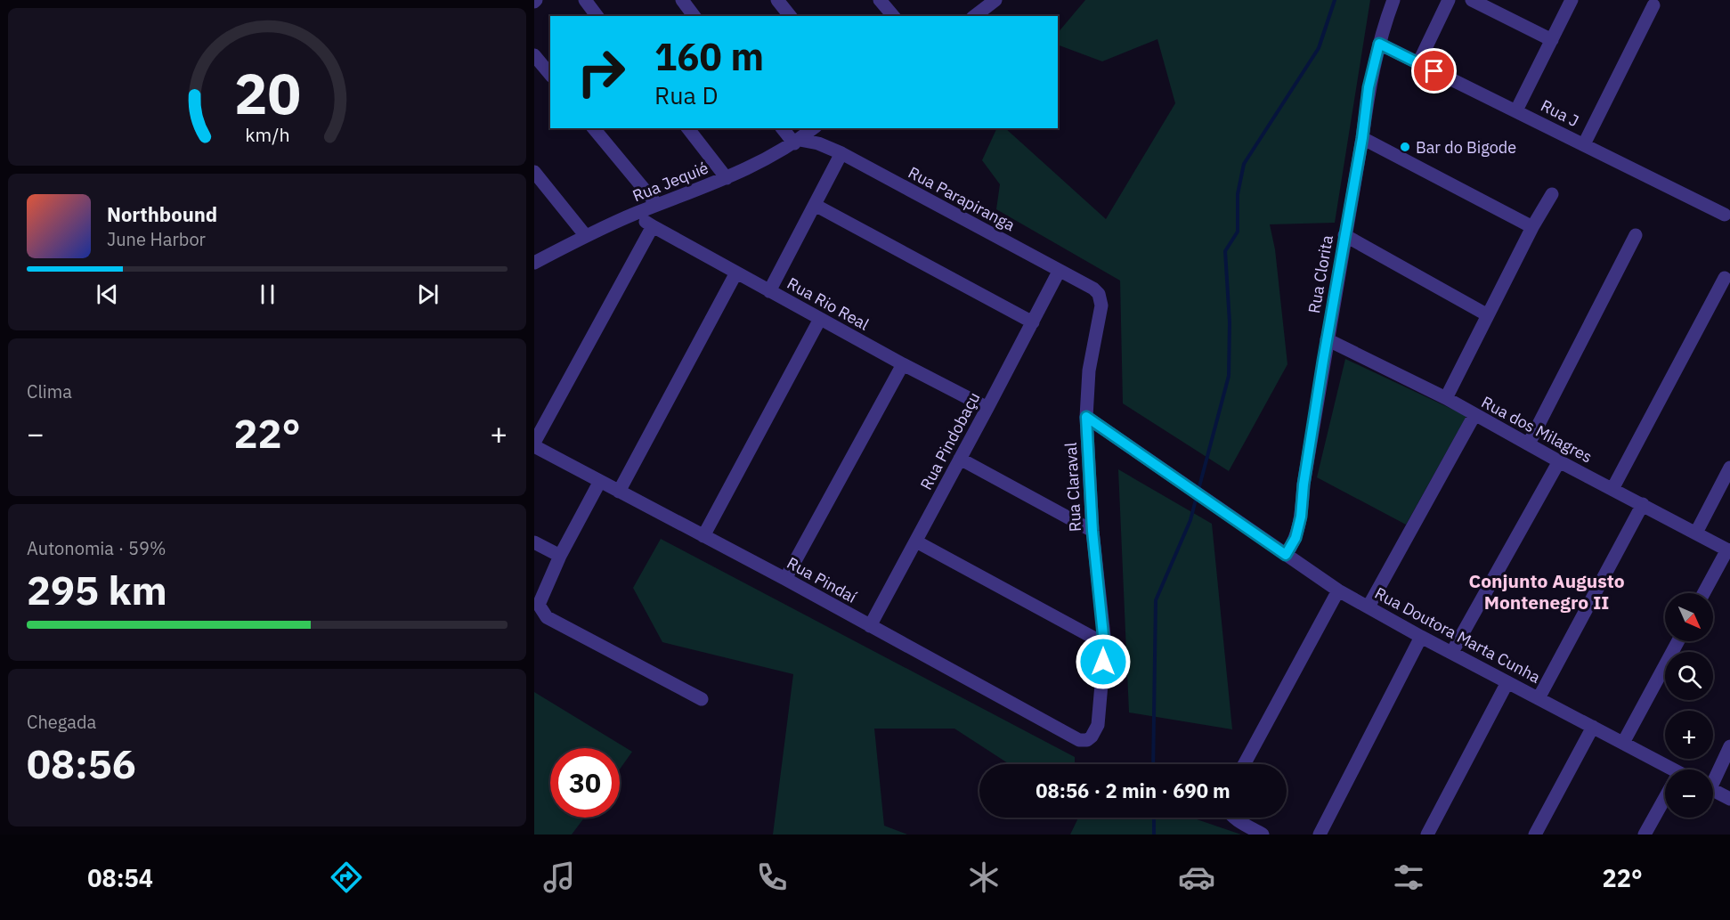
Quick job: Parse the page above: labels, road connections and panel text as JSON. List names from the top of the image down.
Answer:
{
  "streets": {
    "street": [
      "Rua J",
      "Rua Jequié",
      "Rua Parapiranga",
      "Rua Clorita",
      "Rua Rio Real",
      "Rua dos Milagres",
      "Rua Pindobaçu",
      "Rua Claraval",
      "Rua Pindaí",
      "Rua Doutora Marta Cunha"
    ]
  },
  "crossings": [
    ["Rua J", "Rua Clorita"],
    ["Rua Jequié", "Rua Parapiranga"],
    ["Rua Jequié", "Rua Rio Real"],
    ["Rua Parapiranga", "Rua Pindobaçu"],
    ["Rua Parapiranga", "Rua Claraval"],
    ["Rua Clorita", "Rua dos Milagres"],
    ["Rua Clorita", "Rua Doutora Marta Cunha"],
    ["Rua Rio Real", "Rua Pindobaçu"],
    ["Rua Pindobaçu", "Rua Pindaí"],
    ["Rua Claraval", "Rua Pindaí"],
    ["Rua Claraval", "Rua Doutora Marta Cunha"]
  ],
  "districts": ["Conjunto Augusto Montenegro II"],
  "places": ["Bar do Bigode"],
  "north": "bottom right",
  "page": {
    "turn": ["160 m", "Rua D"],
    "song": ["Northbound", "June Harbor"],
    "tile": [
      "Clima",
      ["Autonomia · 59%", "295 km"],
      ["Chegada", "08:56"]
    ],
    "heat": ["−", "22°", "+"],
    "map_buttons": ["+", "−"],
    "limit": "30",
    "trip": "08:56 · 2 min · 690 m",
    "tabs": ["08:54", "22°"],
    "gauge": ["20", "km/h"]
  }
}
